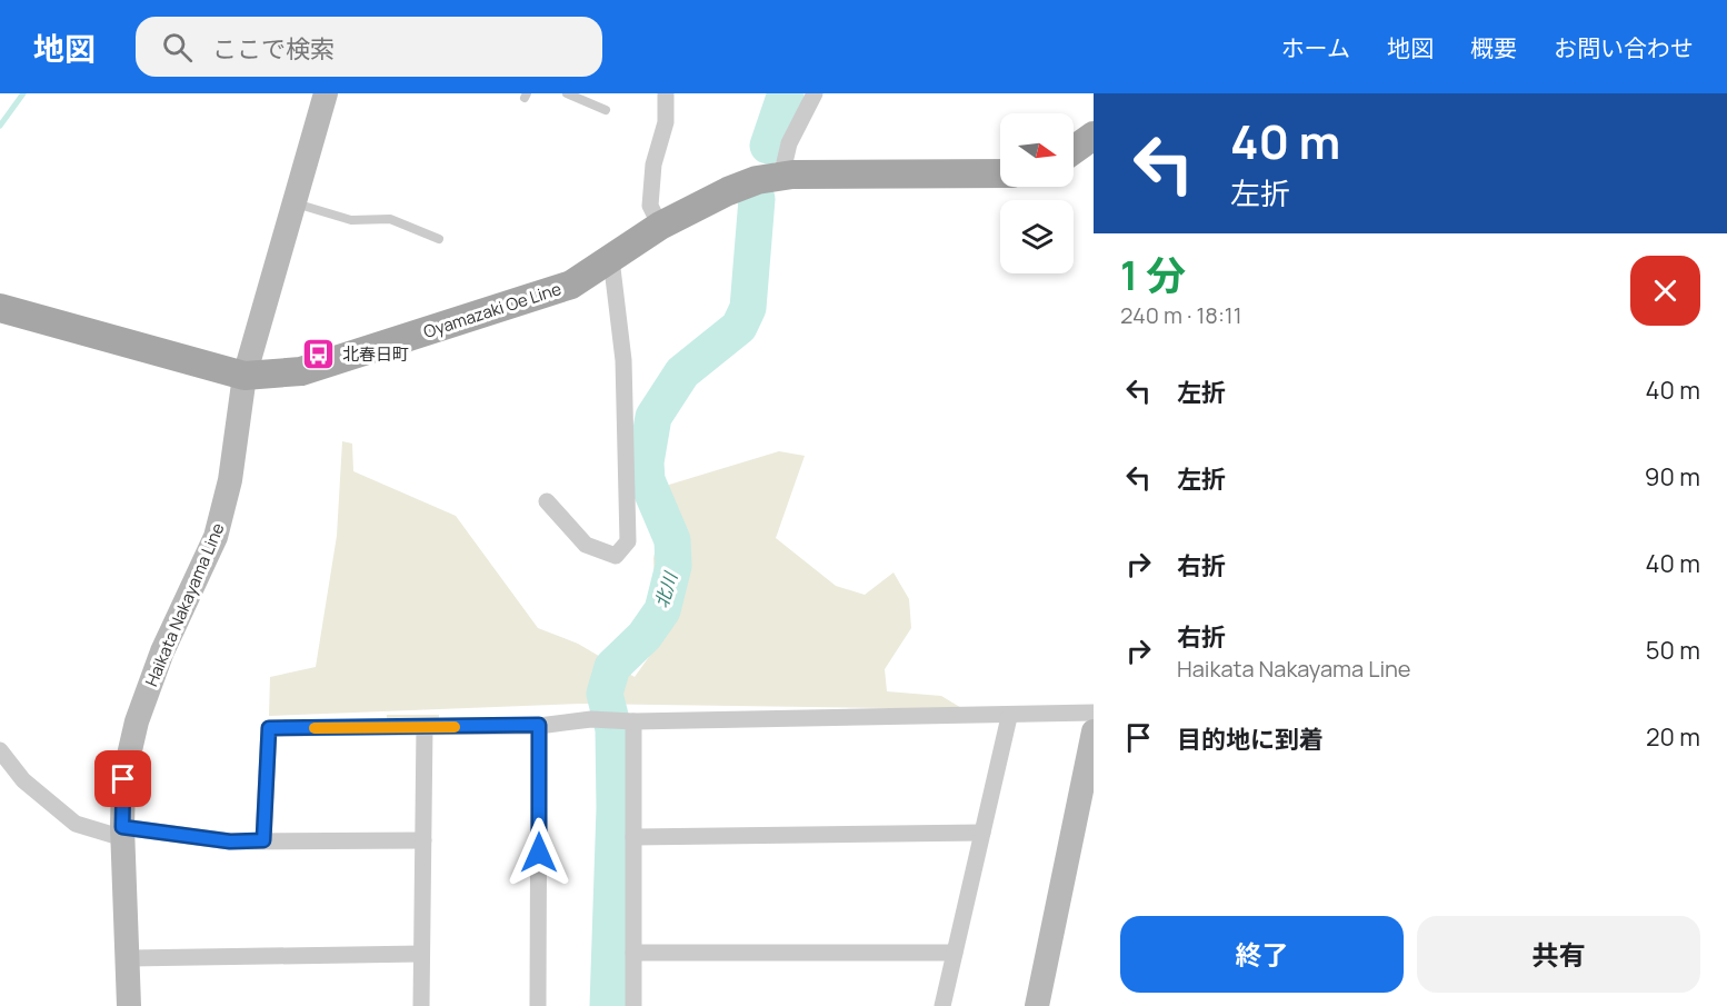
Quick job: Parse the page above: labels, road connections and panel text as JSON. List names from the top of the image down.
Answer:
{
  "streets": {
    "main road": ["Oyamazaki Oe Line", "Haikata Nakayama Line"]
  },
  "crossings": [
    ["Oyamazaki Oe Line", "Haikata Nakayama Line"]
  ],
  "water": ["北川"],
  "places": {
    "bus stop": ["北春日町"]
  },
  "north": "right",
  "page": {
    "header": "地図",
    "search": "ここで検索",
    "nav": [
      "ホーム",
      "地図",
      "概要",
      "お問い合わせ"
    ],
    "turn": ["40 m", "左折"],
    "heading": ["1 分", "240 m · 18:11"],
    "list": [
      {
        "name": "左折",
        "value": "40 m"
      },
      {
        "name": "左折",
        "value": "90 m"
      },
      {
        "name": "右折",
        "value": "40 m"
      },
      {
        "name": "右折",
        "note": "Haikata Nakayama Line",
        "value": "50 m"
      },
      {
        "name": "目的地に到着",
        "value": "20 m"
      }
    ],
    "buttons": ["終了", "共有"]
  }
}
